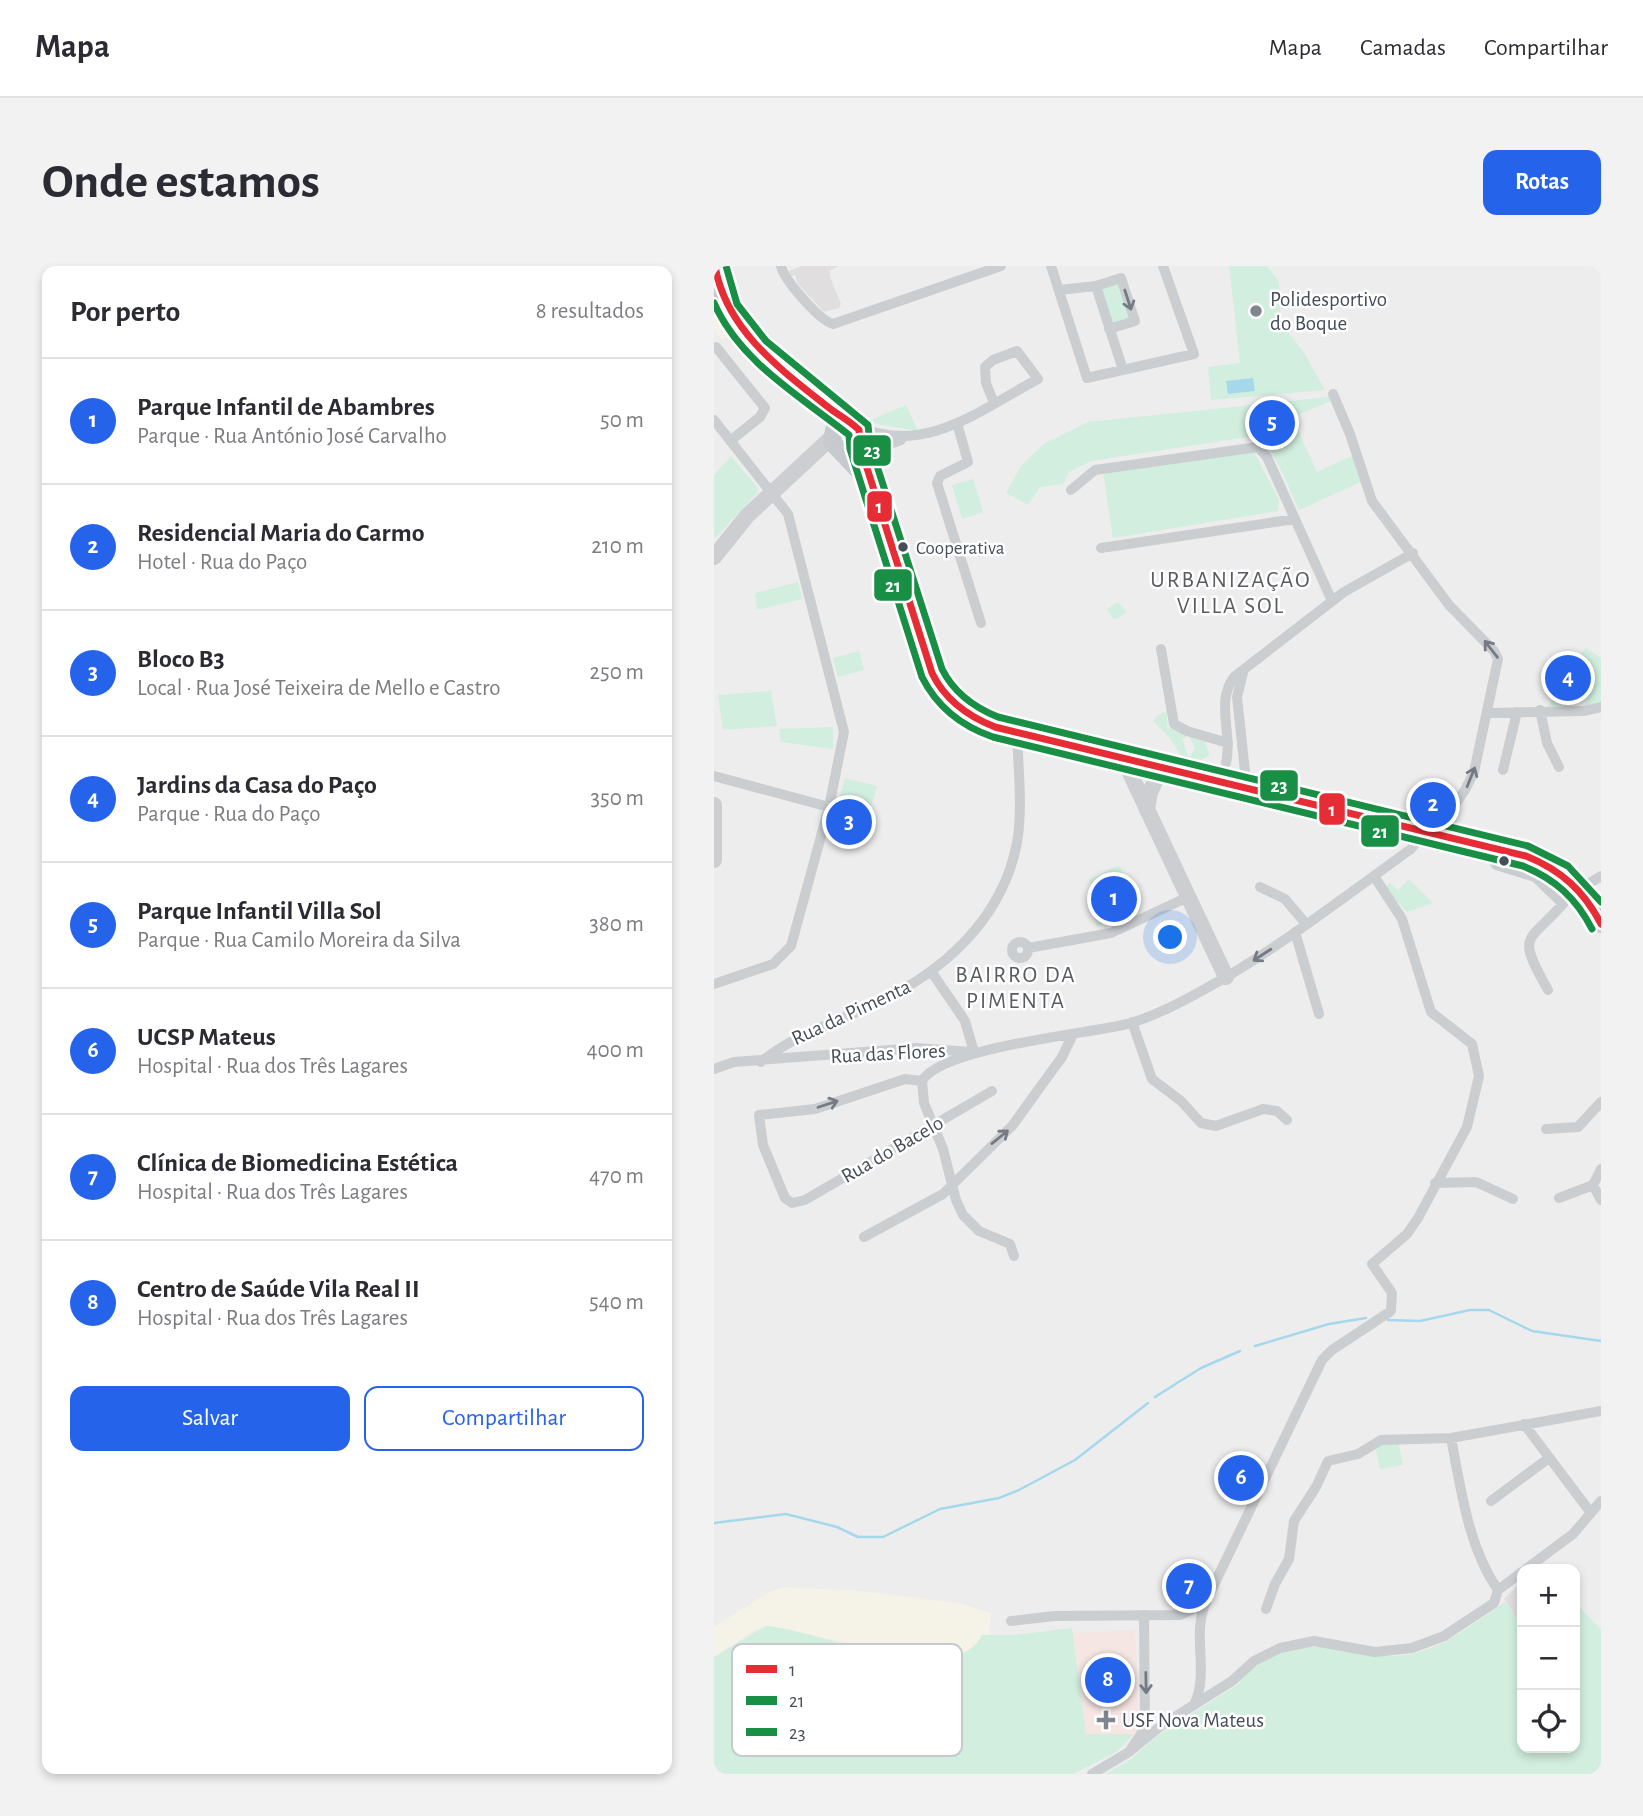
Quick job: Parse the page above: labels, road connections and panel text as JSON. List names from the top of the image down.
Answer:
{
  "streets": {
    "street": ["Rua da Pimenta", "Rua das Flores", "Rua do Bacelo"]
  },
  "crossings": [
    ["Rua da Pimenta", "Rua das Flores"]
  ],
  "districts": ["URBANIZAÇÃO VILLA SOL", "BAIRRO DA PIMENTA"],
  "places": {
    "other": ["Polidesportivo do Boque", "Cooperativa"],
    "health": ["USF Nova Mateus"]
  },
  "lines": ["transit line 1", "transit line 23", "transit line 21"],
  "legend": ["1", "21", "23"],
  "page": {
    "header": "Mapa",
    "nav": ["Mapa", "Camadas", "Compartilhar"],
    "buttons": [
      "Rotas",
      ["Salvar", "Compartilhar"]
    ],
    "title": "Onde estamos",
    "heading": ["Por perto", "8 resultados"],
    "list": [
      {
        "mark": "1",
        "name": "Parque Infantil de Abambres",
        "note": "Parque · Rua António José Carvalho",
        "value": "50 m"
      },
      {
        "mark": "2",
        "name": "Residencial Maria do Carmo",
        "note": "Hotel · Rua do Paço",
        "value": "210 m"
      },
      {
        "mark": "3",
        "name": "Bloco B3",
        "note": "Local · Rua José Teixeira de Mello e Castro",
        "value": "250 m"
      },
      {
        "mark": "4",
        "name": "Jardins da Casa do Paço",
        "note": "Parque · Rua do Paço",
        "value": "350 m"
      },
      {
        "mark": "5",
        "name": "Parque Infantil Villa Sol",
        "note": "Parque · Rua Camilo Moreira da Silva",
        "value": "380 m"
      },
      {
        "mark": "6",
        "name": "UCSP Mateus",
        "note": "Hospital · Rua dos Três Lagares",
        "value": "400 m"
      },
      {
        "mark": "7",
        "name": "Clínica de Biomedicina Estética",
        "note": "Hospital · Rua dos Três Lagares",
        "value": "470 m"
      },
      {
        "mark": "8",
        "name": "Centro de Saúde Vila Real II",
        "note": "Hospital · Rua dos Três Lagares",
        "value": "540 m"
      }
    ],
    "pins": [
      "5",
      "4",
      "2",
      "3",
      "1",
      "6",
      "7",
      "8"
    ],
    "map_buttons": ["+", "−"]
  }
}
